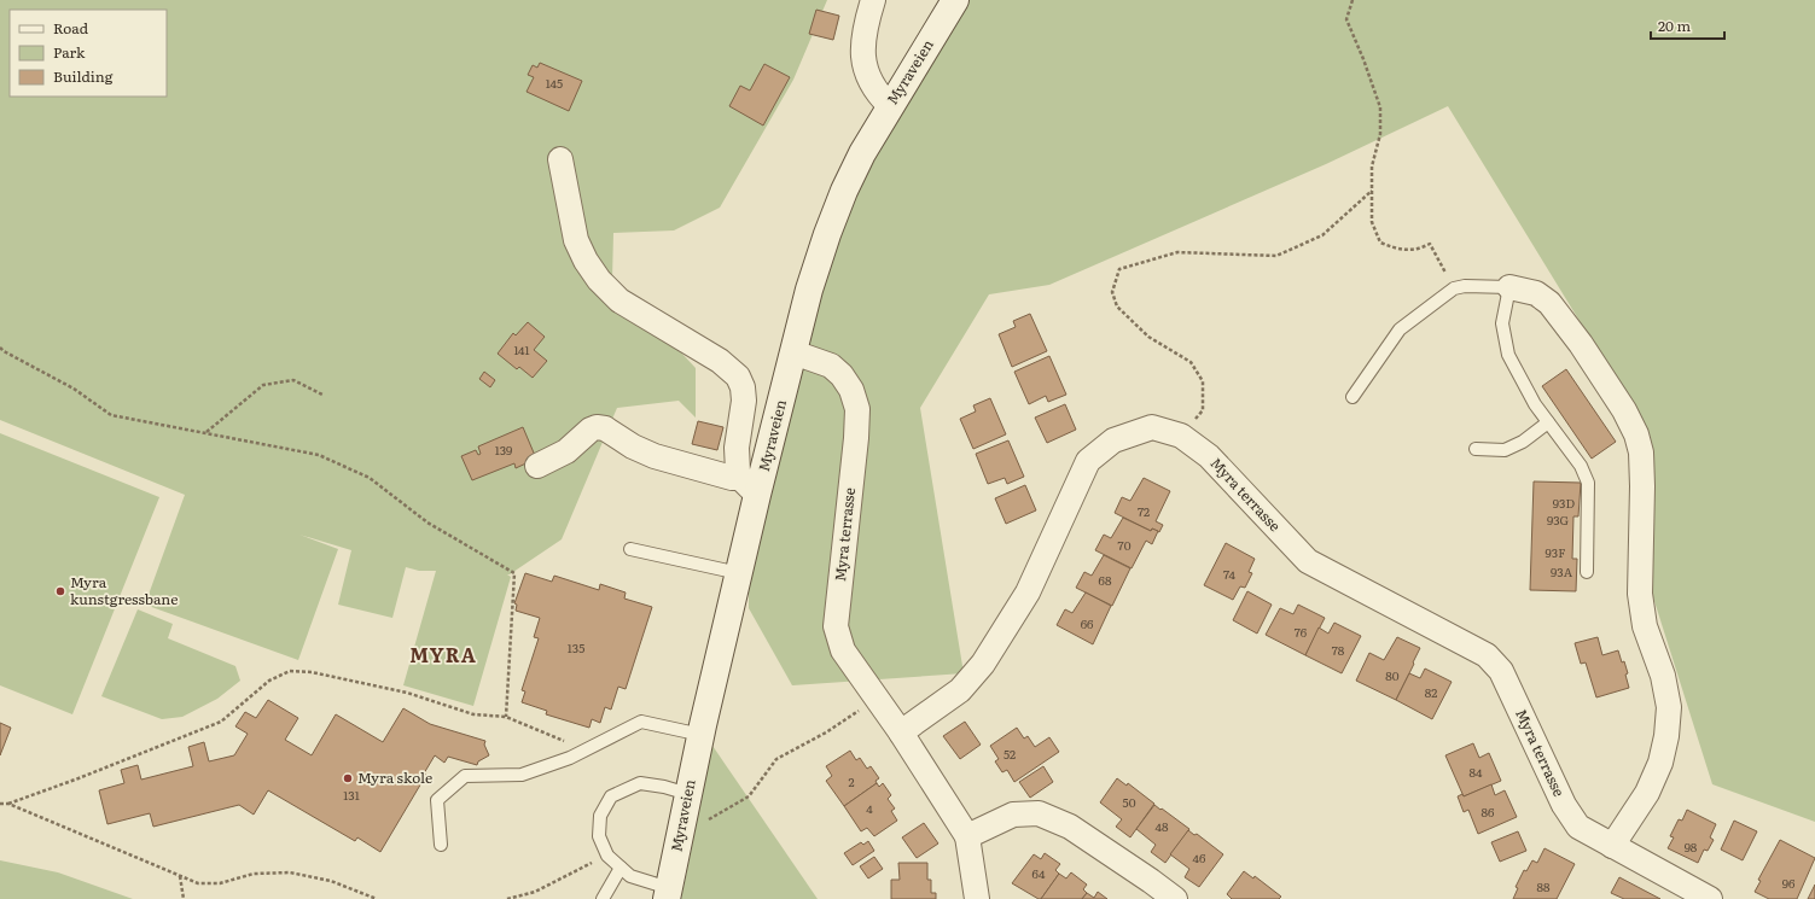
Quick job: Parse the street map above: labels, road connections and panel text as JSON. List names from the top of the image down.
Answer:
{
  "streets": {
    "main road": ["Myraveien"],
    "street": ["Myra terrasse"]
  },
  "crossings": [
    ["Myraveien", "Myra terrasse"]
  ],
  "districts": ["MYRA"],
  "places": ["Myra kunstgressbane", "Myra skole"],
  "house_numbers": [
    "145",
    "141",
    "139",
    "93D",
    "72",
    "93G",
    "70",
    "93F",
    "93A",
    "74",
    "68",
    "66",
    "76",
    "135",
    "78",
    "80",
    "82",
    "52",
    "84",
    "2",
    "131",
    "50",
    "4",
    "86",
    "48",
    "98",
    "46",
    "64",
    "96",
    "88"
  ],
  "legend": ["Road", "Park", "Building"],
  "scale_bar": "20 m"
}
